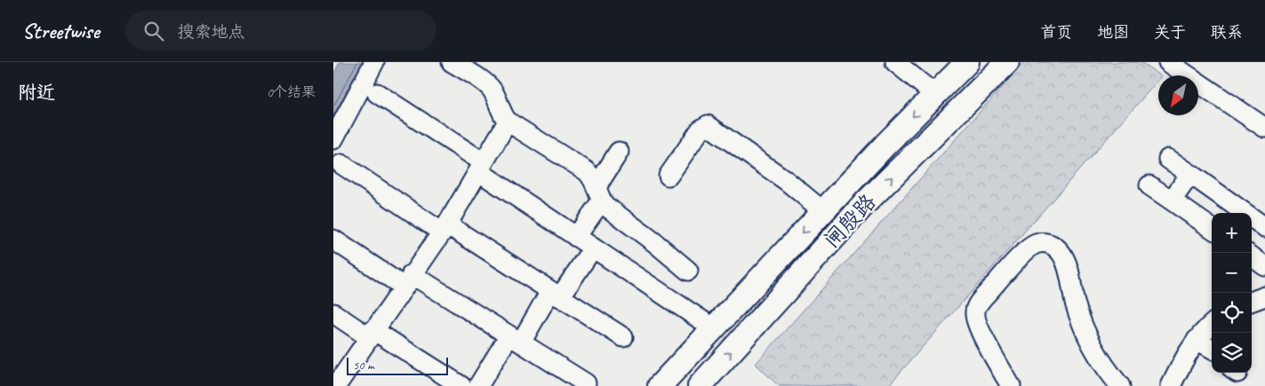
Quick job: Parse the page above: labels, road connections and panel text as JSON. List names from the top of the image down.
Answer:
{
  "streets": {
    "main road": ["闸殷路"]
  },
  "scale_bar": "50 m",
  "north": "bottom left",
  "page": {
    "header": "Streetwise",
    "search": "搜索地点",
    "nav": [
      "首页",
      "地图",
      "关于",
      "联系"
    ],
    "heading": ["附近", "0个结果"],
    "map_buttons": ["+", "−"],
    "scale": "50 m"
  }
}
